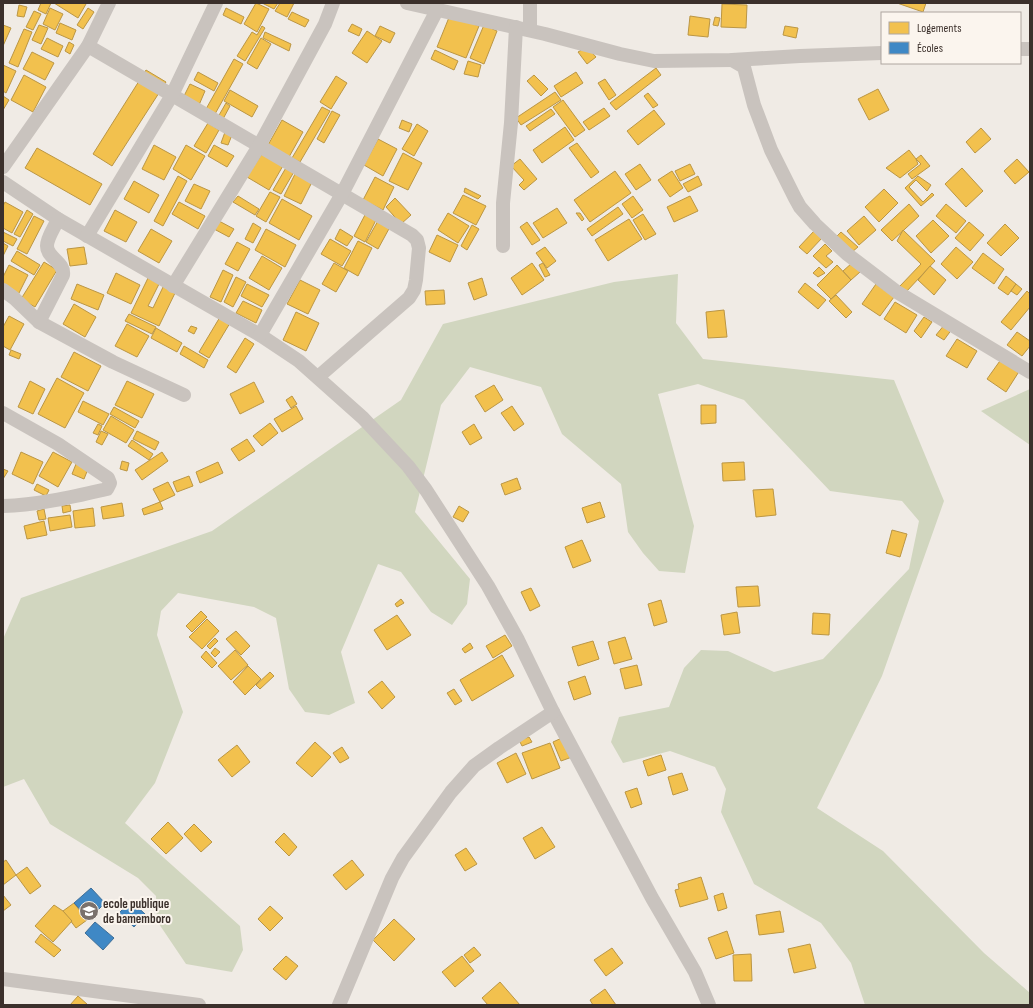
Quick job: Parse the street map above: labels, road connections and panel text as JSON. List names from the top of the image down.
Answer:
{
  "places": {
    "school or university": ["ecole publique de bamemboro"]
  },
  "legend": ["Logements", "Écoles"]
}
